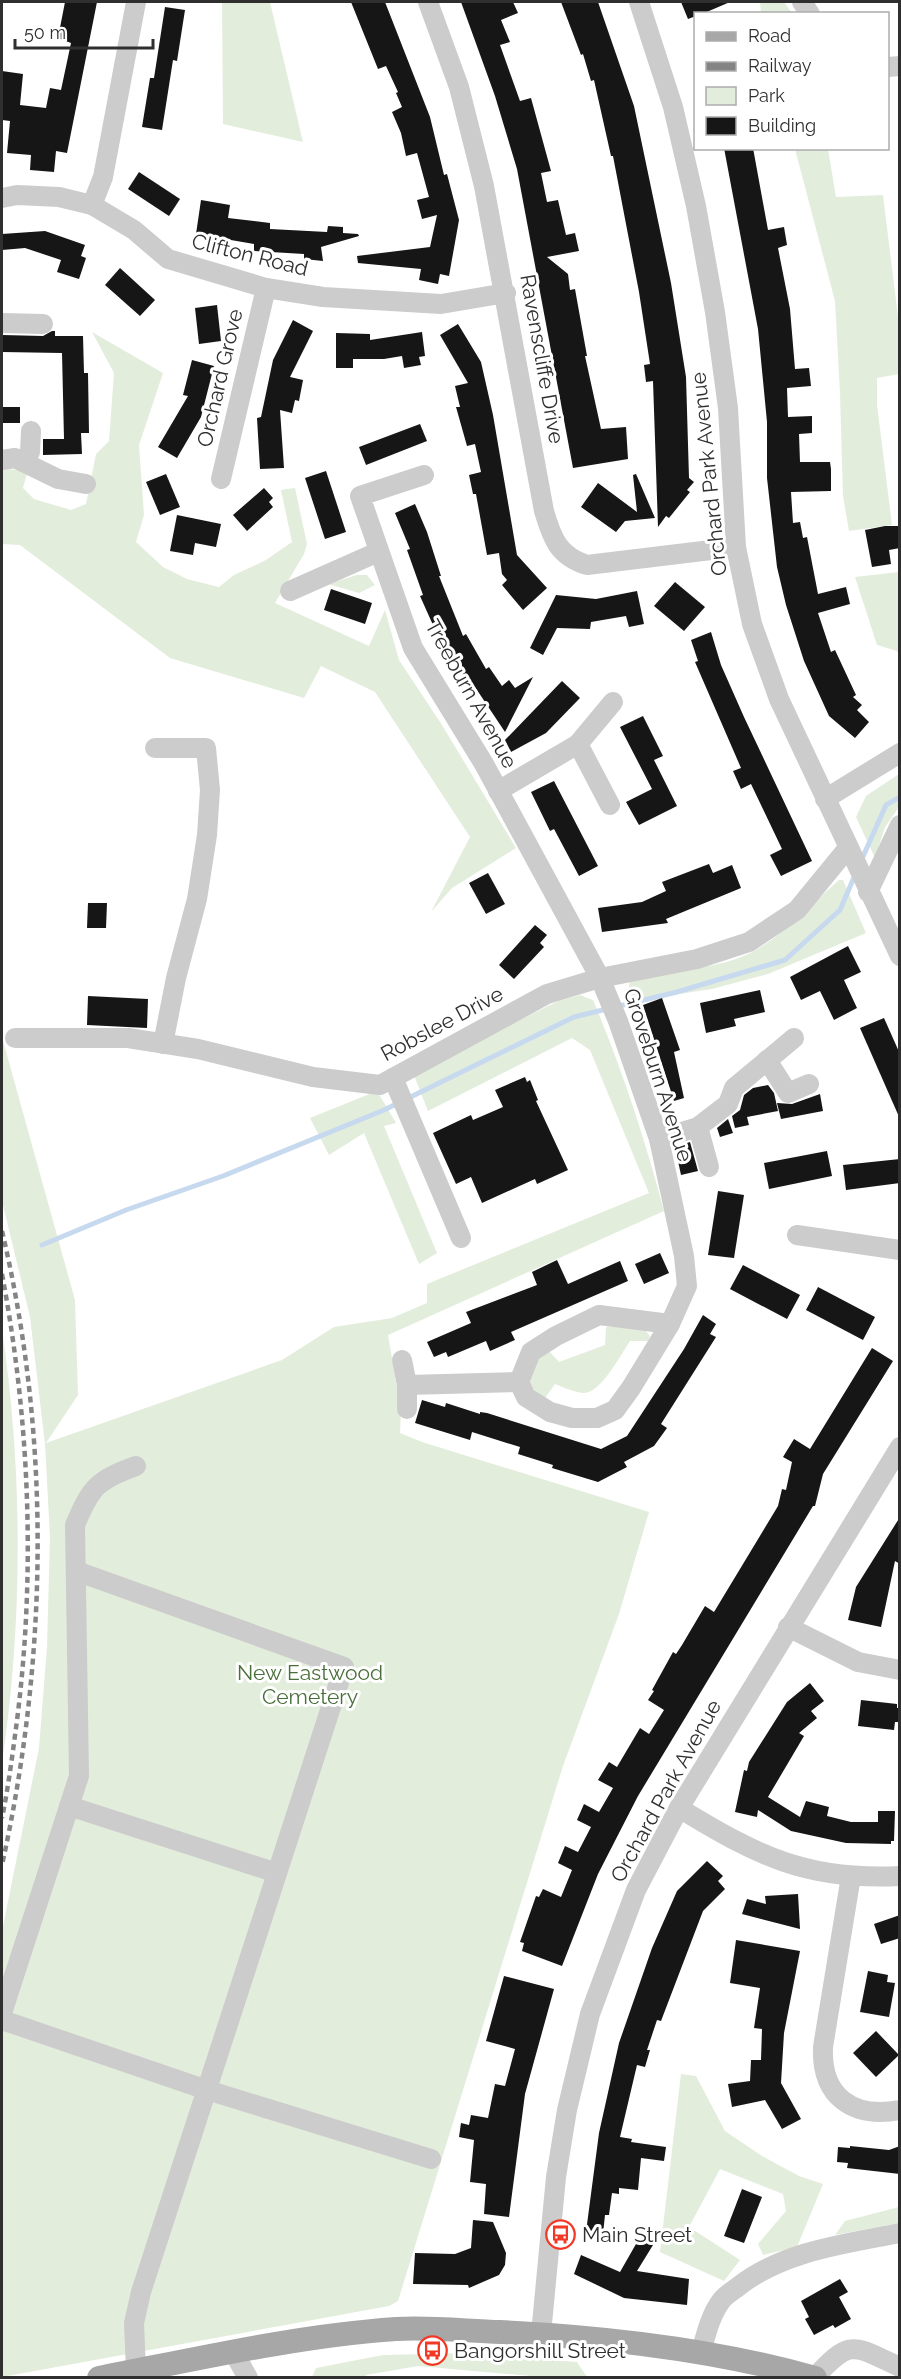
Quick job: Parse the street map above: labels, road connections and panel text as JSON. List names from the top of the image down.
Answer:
{
  "streets": {
    "street": [
      "Clifton Road",
      "Ravenscliffe Drive",
      "Orchard Grove",
      "Orchard Park Avenue",
      "Treeburn Avenue",
      "Robslee Drive",
      "Groveburn Avenue"
    ]
  },
  "crossings": [
    ["Clifton Road", "Ravenscliffe Drive"],
    ["Clifton Road", "Orchard Grove"],
    ["Ravenscliffe Drive", "Orchard Park Avenue"],
    ["Orchard Park Avenue", "Robslee Drive"],
    ["Treeburn Avenue", "Robslee Drive"],
    ["Treeburn Avenue", "Groveburn Avenue"],
    ["Robslee Drive", "Groveburn Avenue"]
  ],
  "parks": ["New Eastwood Cemetery"],
  "places": {
    "bus stop": ["Main Street", "Bangorshill Street"]
  },
  "legend": [
    "Road",
    "Railway",
    "Park",
    "Building"
  ],
  "scale_bar": "50 m"
}
